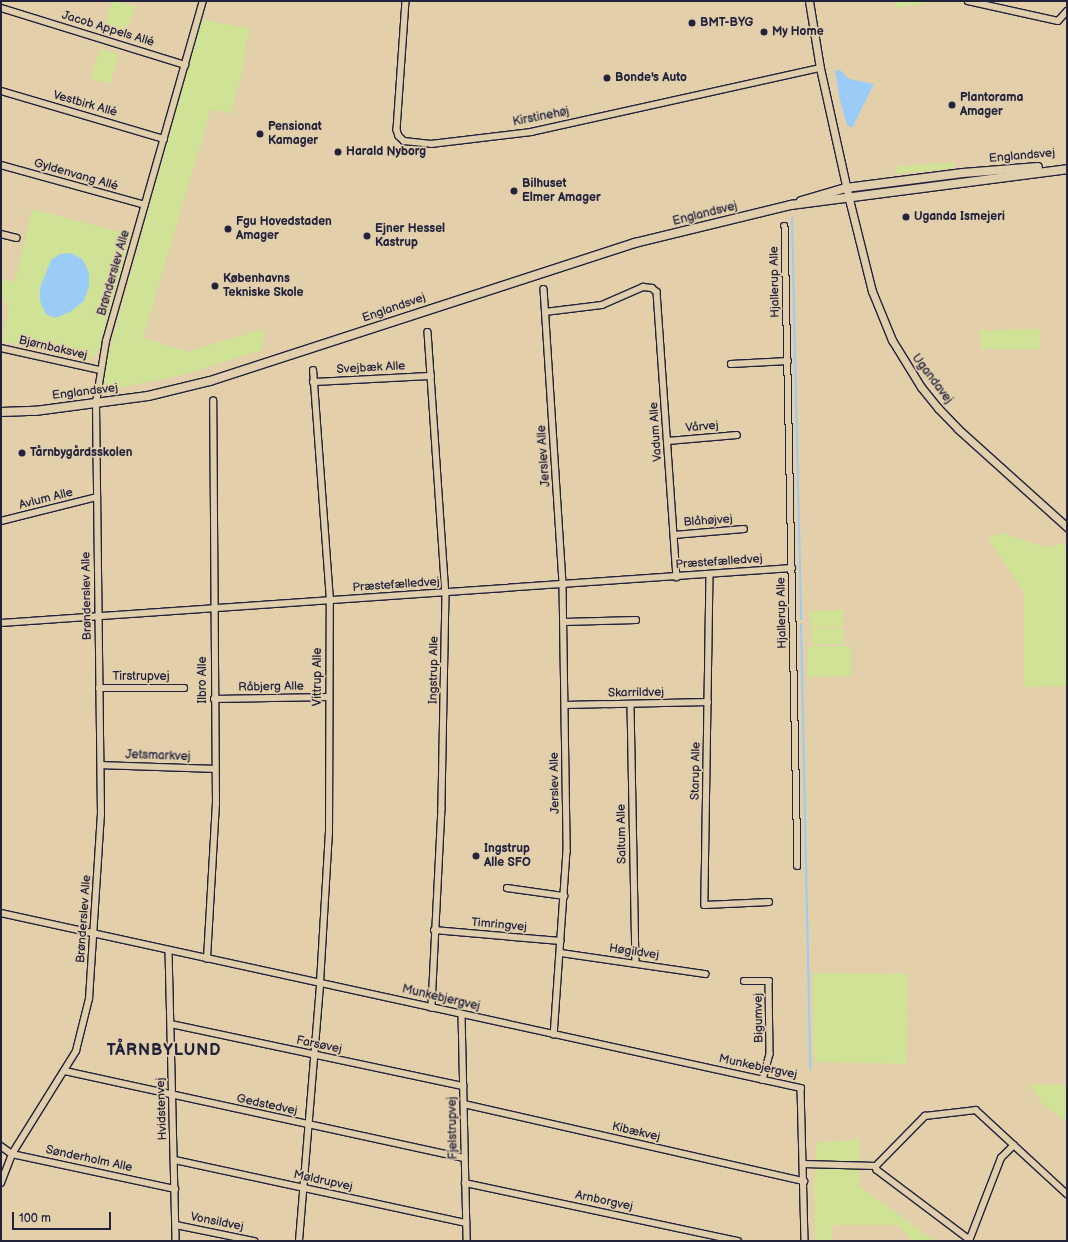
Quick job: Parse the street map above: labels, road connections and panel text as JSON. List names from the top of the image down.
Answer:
{
  "streets": {
    "main road": ["Englandsvej"],
    "street": [
      "Jacob Appels Allé",
      "Vestbirk Allé",
      "Kirstinehøj",
      "Gyldenvang Allé",
      "Brønderslev Alle",
      "Hjallerup Alle",
      "Bjørnbaksvej",
      "Svejbæk Alle",
      "Ugandavej",
      "Vårvej",
      "Vadum Alle",
      "Jerslev Alle",
      "Avlum Alle",
      "Blåhøjvej",
      "Præstefælledvej",
      "Ingstrup Alle",
      "Tirstrupvej",
      "Vittrup Alle",
      "Ilbro Alle",
      "Råbjerg Alle",
      "Skarrildvej",
      "Jetsmarkvej",
      "Starup Alle",
      "Saltum Alle",
      "Timringvej",
      "Høgildvej",
      "Munkebjergvej",
      "Bigumvej",
      "Farsøvej",
      "Gedstedvej",
      "Hvidstenvej",
      "Fjelstrupvej",
      "Kibækvej",
      "Sønderholm Alle",
      "Møldrupvej",
      "Arnborgvej",
      "Vonsildvej"
    ]
  },
  "crossings": [
    ["Jacob Appels Allé", "Brønderslev Alle"],
    ["Vestbirk Allé", "Brønderslev Alle"],
    ["Englandsvej", "Brønderslev Alle"],
    ["Englandsvej", "Ugandavej"],
    ["Gyldenvang Allé", "Brønderslev Alle"],
    ["Brønderslev Alle", "Bjørnbaksvej"],
    ["Brønderslev Alle", "Avlum Alle"],
    ["Brønderslev Alle", "Præstefælledvej"],
    ["Brønderslev Alle", "Tirstrupvej"],
    ["Brønderslev Alle", "Jetsmarkvej"],
    ["Brønderslev Alle", "Munkebjergvej"],
    ["Brønderslev Alle", "Gedstedvej"],
    ["Brønderslev Alle", "Sønderholm Alle"],
    ["Hjallerup Alle", "Præstefælledvej"],
    ["Svejbæk Alle", "Ingstrup Alle"],
    ["Svejbæk Alle", "Vittrup Alle"],
    ["Vårvej", "Vadum Alle"],
    ["Vadum Alle", "Jerslev Alle"],
    ["Vadum Alle", "Blåhøjvej"],
    ["Vadum Alle", "Præstefælledvej"],
    ["Jerslev Alle", "Præstefælledvej"],
    ["Jerslev Alle", "Skarrildvej"],
    ["Jerslev Alle", "Timringvej"],
    ["Jerslev Alle", "Høgildvej"],
    ["Jerslev Alle", "Munkebjergvej"],
    ["Præstefælledvej", "Ingstrup Alle"],
    ["Præstefælledvej", "Vittrup Alle"],
    ["Præstefælledvej", "Ilbro Alle"],
    ["Præstefælledvej", "Starup Alle"],
    ["Ingstrup Alle", "Timringvej"],
    ["Ingstrup Alle", "Munkebjergvej"],
    ["Vittrup Alle", "Råbjerg Alle"],
    ["Vittrup Alle", "Munkebjergvej"],
    ["Vittrup Alle", "Farsøvej"],
    ["Vittrup Alle", "Gedstedvej"],
    ["Vittrup Alle", "Møldrupvej"],
    ["Ilbro Alle", "Råbjerg Alle"],
    ["Ilbro Alle", "Jetsmarkvej"],
    ["Ilbro Alle", "Munkebjergvej"],
    ["Skarrildvej", "Starup Alle"],
    ["Skarrildvej", "Saltum Alle"],
    ["Saltum Alle", "Høgildvej"],
    ["Munkebjergvej", "Bigumvej"],
    ["Munkebjergvej", "Hvidstenvej"],
    ["Munkebjergvej", "Fjelstrupvej"],
    ["Munkebjergvej", "Kibækvej"],
    ["Farsøvej", "Hvidstenvej"],
    ["Farsøvej", "Fjelstrupvej"],
    ["Gedstedvej", "Hvidstenvej"],
    ["Gedstedvej", "Fjelstrupvej"],
    ["Hvidstenvej", "Sønderholm Alle"],
    ["Hvidstenvej", "Møldrupvej"],
    ["Hvidstenvej", "Vonsildvej"],
    ["Fjelstrupvej", "Kibækvej"],
    ["Fjelstrupvej", "Møldrupvej"],
    ["Fjelstrupvej", "Arnborgvej"]
  ],
  "districts": ["TÅRNBYLUND"],
  "places": [
    "BMT-BYG",
    "My Home",
    "Bonde's Auto",
    "Plantorama Amager",
    "Pensionat Kamager",
    "Harald Nyborg",
    "Bilhuset Elmer Amager",
    "Uganda Ismejeri",
    "Fgu Hovedstaden Amager",
    "Ejner Hessel Kastrup",
    "Københavns Tekniske Skole",
    "Tårnbygårdsskolen",
    "Ingstrup Alle SFO"
  ],
  "scale_bar": "100 m"
}
